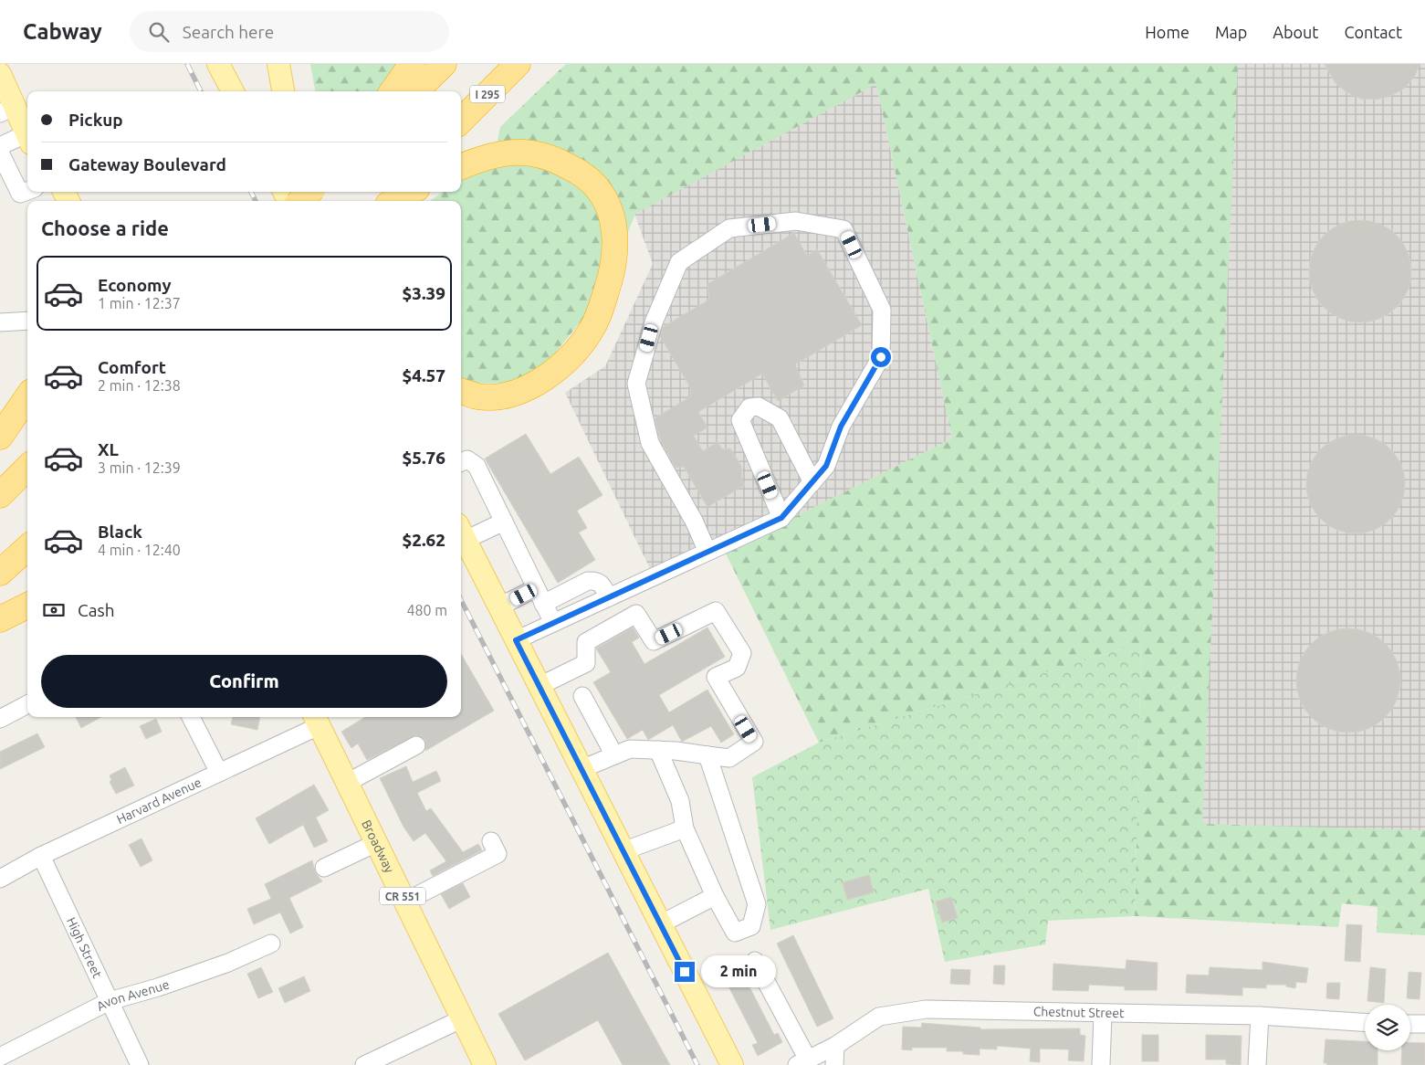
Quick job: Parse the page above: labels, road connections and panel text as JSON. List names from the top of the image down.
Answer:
{
  "streets": {
    "highway": ["I 295"],
    "main road": ["Broadway", "CR 551"],
    "street": [
      "Harvard Avenue",
      "High Street",
      "Avon Avenue",
      "Chestnut Street"
    ]
  },
  "crossings": [
    ["Harvard Avenue", "Broadway"],
    ["Harvard Avenue", "High Street"],
    ["High Street", "Avon Avenue"]
  ],
  "page": {
    "header": "Cabway",
    "search": "Search here",
    "nav": [
      "Home",
      "Map",
      "About",
      "Contact"
    ],
    "banner": ["Pickup", "Gateway Boulevard"],
    "heading": "Choose a ride",
    "list": [
      {
        "name": "Economy",
        "note": "1 min · 12:37",
        "value": "$3.39"
      },
      {
        "name": "Comfort",
        "note": "2 min · 12:38",
        "value": "$4.57"
      },
      {
        "name": "XL",
        "note": "3 min · 12:39",
        "value": "$5.76"
      },
      {
        "name": "Black",
        "note": "4 min · 12:40",
        "value": "$2.62"
      }
    ],
    "pay": ["Cash", "480 m"],
    "buttons": "Confirm",
    "bubble": "2 min"
  }
}
